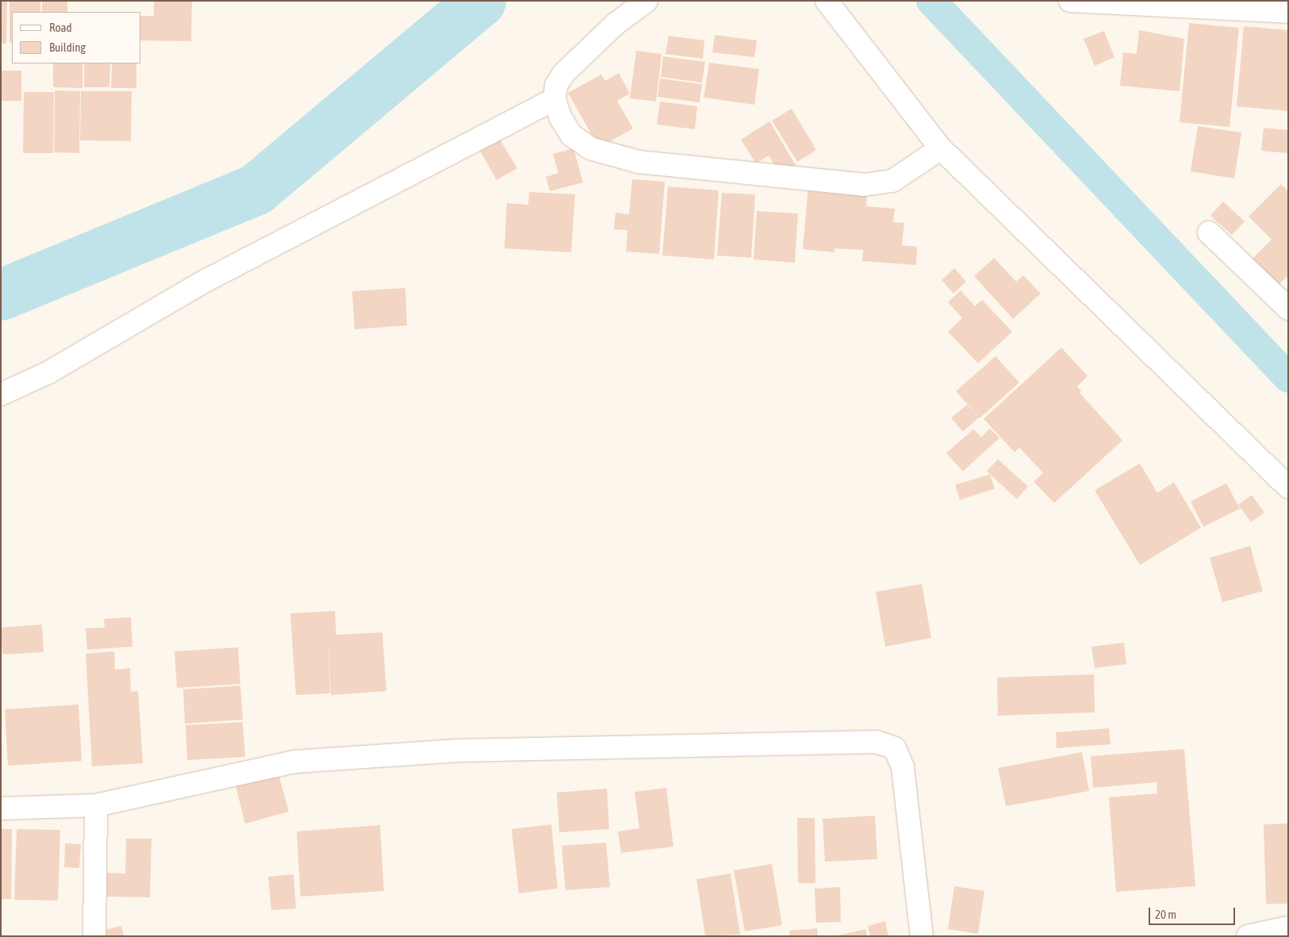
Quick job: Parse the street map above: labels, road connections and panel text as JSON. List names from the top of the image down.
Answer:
{
  "legend": ["Road", "Building"],
  "scale_bar": "20 m"
}
